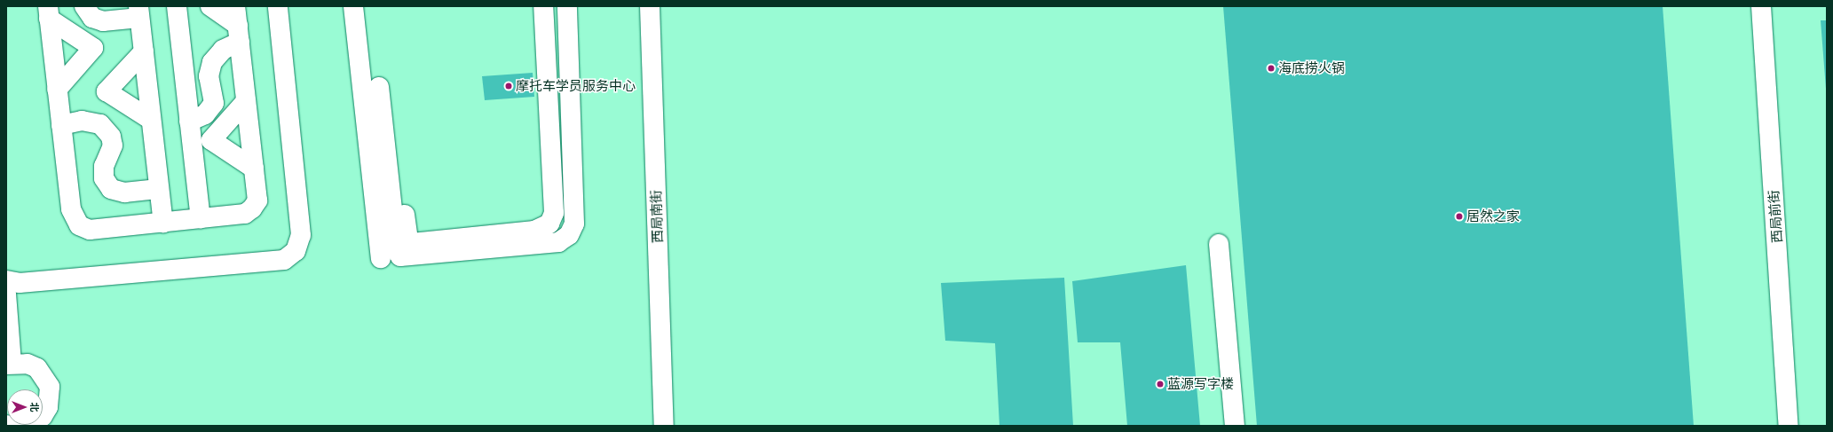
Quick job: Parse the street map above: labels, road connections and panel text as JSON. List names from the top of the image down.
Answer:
{
  "streets": {
    "street": ["西局南街", "西局前街"]
  },
  "places": [
    "海底捞火锅",
    "摩托车学员服务中心",
    "居然之家",
    "蓝源写字楼"
  ],
  "north": "right"
}
